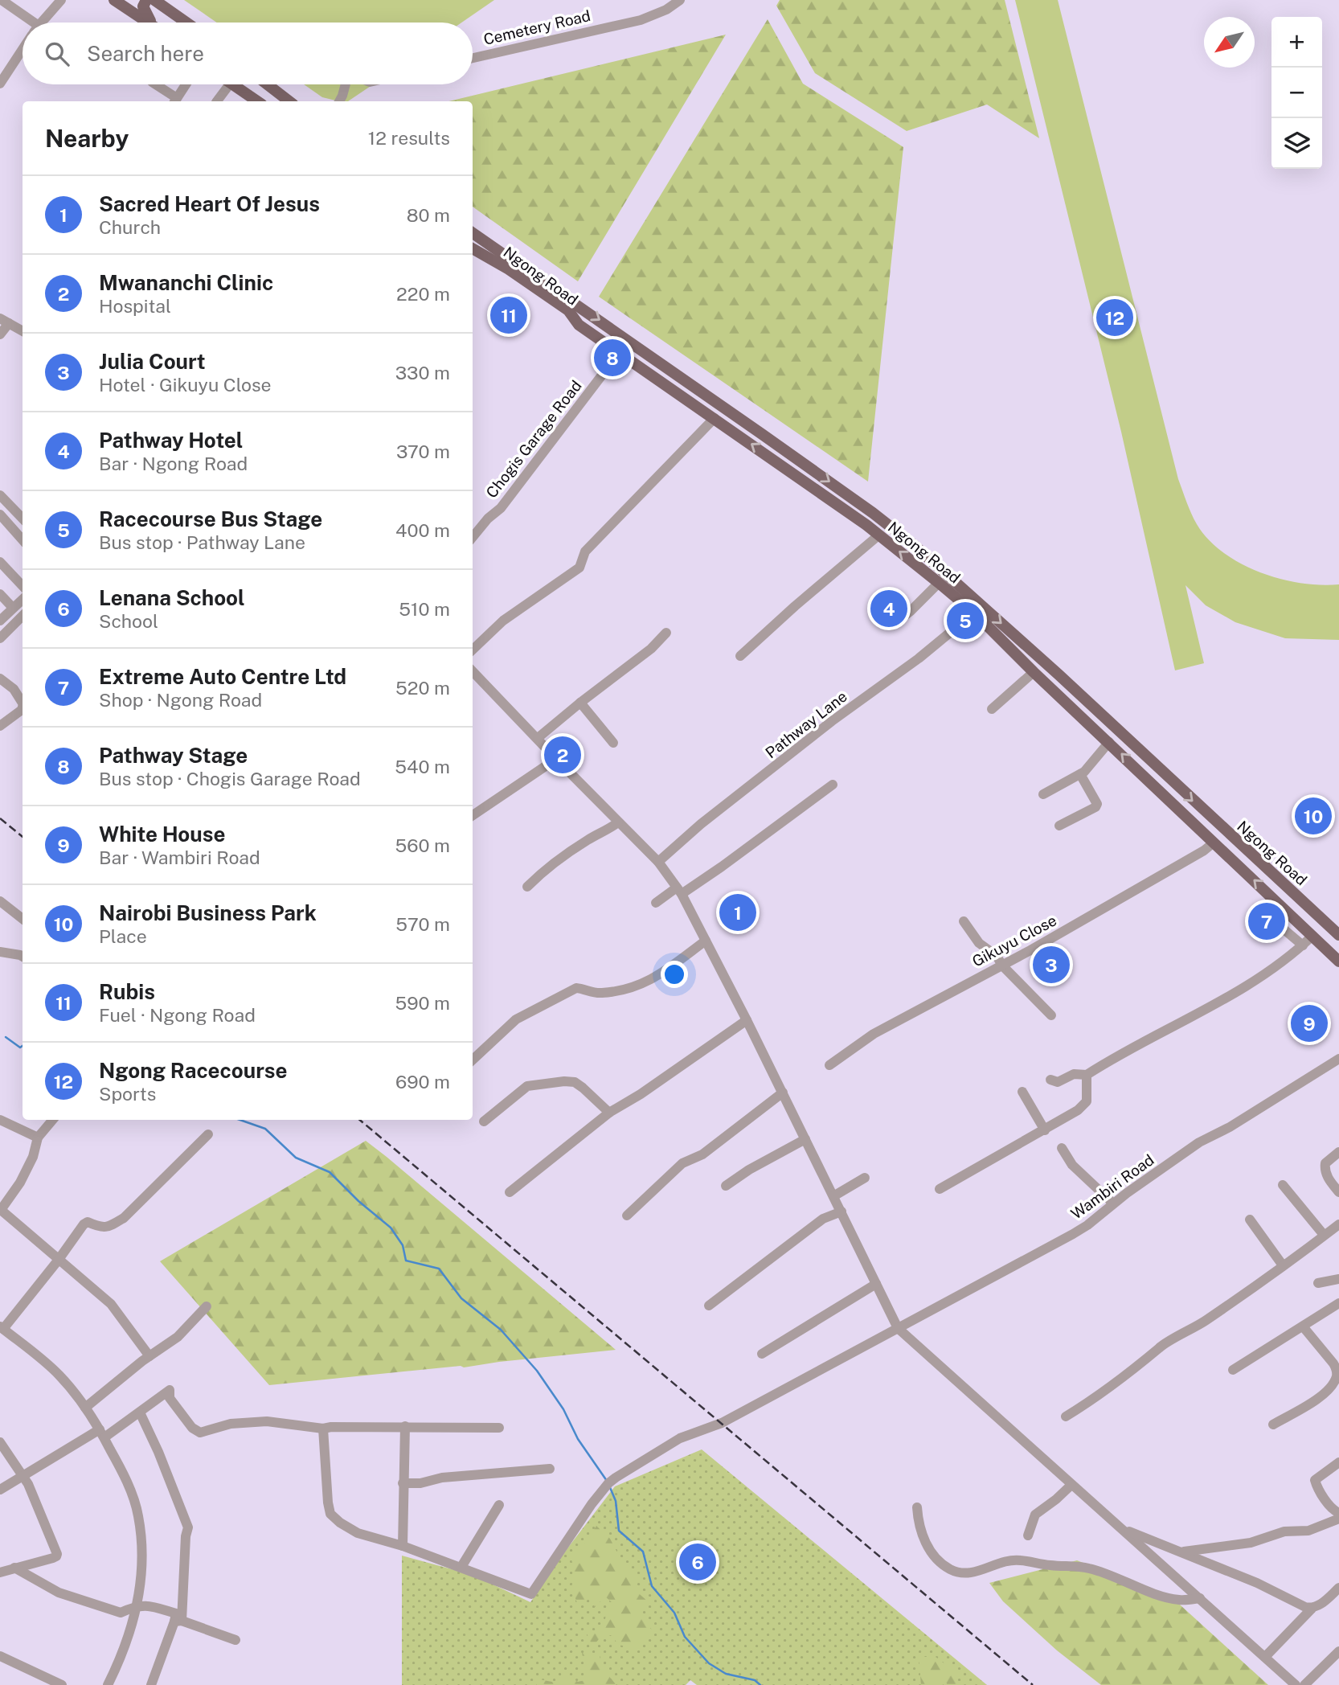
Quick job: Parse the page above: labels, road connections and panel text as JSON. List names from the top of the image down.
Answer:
{
  "streets": {
    "main road": ["Ngong Road"],
    "street": [
      "Cemetery Road",
      "Chogis Garage Road",
      "Pathway Lane",
      "Gikuyu Close",
      "Wambiri Road"
    ]
  },
  "crossings": [
    ["Ngong Road", "Chogis Garage Road"],
    ["Ngong Road", "Pathway Lane"],
    ["Ngong Road", "Gikuyu Close"]
  ],
  "north": "bottom left",
  "page": {
    "map_buttons": ["+", "−"],
    "search": "Search here",
    "heading": ["Nearby", "12 results"],
    "list": [
      {
        "mark": "1",
        "name": "Sacred Heart Of Jesus",
        "note": "Church",
        "value": "80 m"
      },
      {
        "mark": "2",
        "name": "Mwananchi Clinic",
        "note": "Hospital",
        "value": "220 m"
      },
      {
        "mark": "3",
        "name": "Julia Court",
        "note": "Hotel · Gikuyu Close",
        "value": "330 m"
      },
      {
        "mark": "4",
        "name": "Pathway Hotel",
        "note": "Bar · Ngong Road",
        "value": "370 m"
      },
      {
        "mark": "5",
        "name": "Racecourse Bus Stage",
        "note": "Bus stop · Pathway Lane",
        "value": "400 m"
      },
      {
        "mark": "6",
        "name": "Lenana School",
        "note": "School",
        "value": "510 m"
      },
      {
        "mark": "7",
        "name": "Extreme Auto Centre Ltd",
        "note": "Shop · Ngong Road",
        "value": "520 m"
      },
      {
        "mark": "8",
        "name": "Pathway Stage",
        "note": "Bus stop · Chogis Garage Road",
        "value": "540 m"
      },
      {
        "mark": "9",
        "name": "White House",
        "note": "Bar · Wambiri Road",
        "value": "560 m"
      },
      {
        "mark": "10",
        "name": "Nairobi Business Park",
        "note": "Place",
        "value": "570 m"
      },
      {
        "mark": "11",
        "name": "Rubis",
        "note": "Fuel · Ngong Road",
        "value": "590 m"
      },
      {
        "mark": "12",
        "name": "Ngong Racecourse",
        "note": "Sports",
        "value": "690 m"
      }
    ],
    "pins": [
      "11",
      "12",
      "8",
      "4",
      "5",
      "2",
      "10",
      "1",
      "7",
      "3",
      "9",
      "6"
    ]
  }
}
